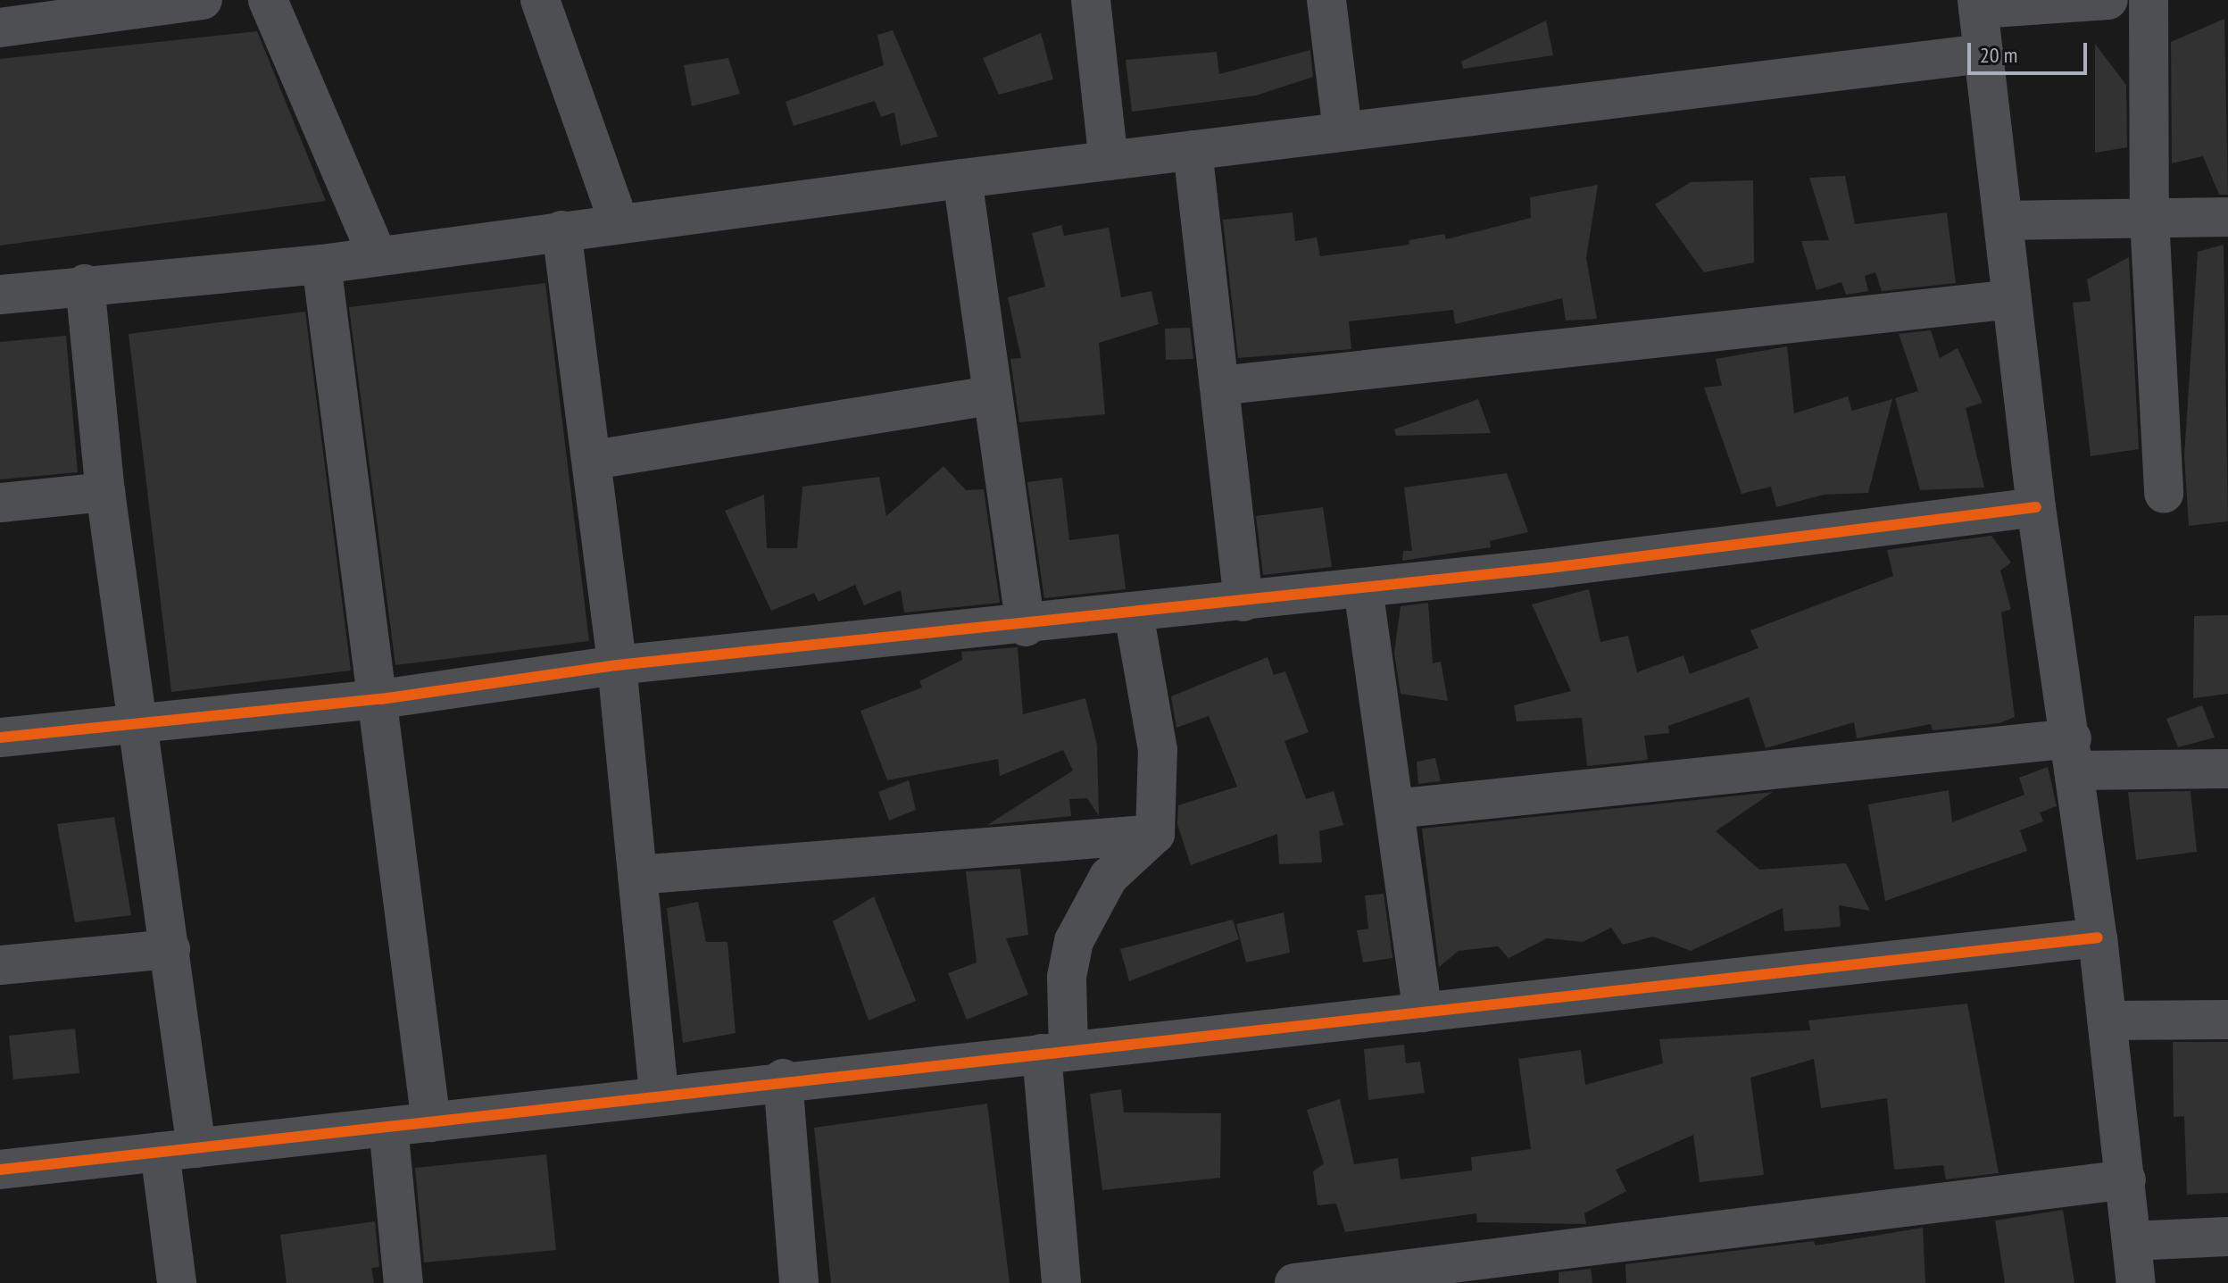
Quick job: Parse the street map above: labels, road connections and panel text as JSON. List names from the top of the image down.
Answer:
{
  "scale_bar": "20 m"
}
